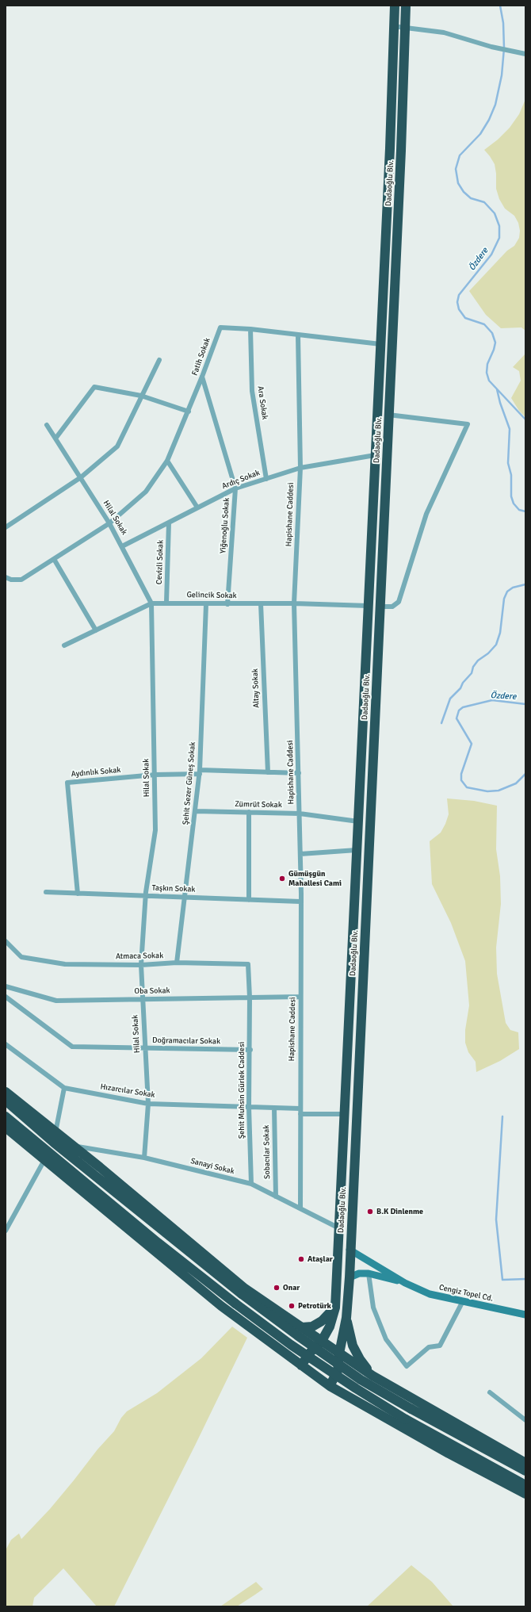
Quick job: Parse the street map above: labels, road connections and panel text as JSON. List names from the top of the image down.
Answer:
{
  "streets": {
    "highway": ["Dadaoğlu Blv."],
    "main road": ["Cengiz Topel Cd."],
    "street": [
      "Fatih Sokak",
      "Ara Sokak",
      "Ardıç Sokak",
      "Hapishane Caddesi",
      "Hilal Sokak",
      "Yiğenoğlu Sokak",
      "Cevizli Sokak",
      "Gelincik Sokak",
      "Altay Sokak",
      "Aydınlık Sokak",
      "Şehit Sezer Güneş Sokak",
      "Zümrüt Sokak",
      "Taşkın Sokak",
      "Atmaca Sokak",
      "Oba Sokak",
      "Doğramacılar Sokak",
      "Şehit Muhsin Gürlek Caddesi",
      "Hızarcılar Sokak",
      "Sobacılar Sokak",
      "Sanayi Sokak"
    ]
  },
  "crossings": [
    ["Dadaoğlu Blv.", "Fatih Sokak"],
    ["Dadaoğlu Blv.", "Ardıç Sokak"],
    ["Dadaoğlu Blv.", "Gelincik Sokak"],
    ["Dadaoğlu Blv.", "Zümrüt Sokak"],
    ["Dadaoğlu Blv.", "Sanayi Sokak"],
    ["Fatih Sokak", "Ara Sokak"],
    ["Fatih Sokak", "Hapishane Caddesi"],
    ["Fatih Sokak", "Hilal Sokak"],
    ["Fatih Sokak", "Yiğenoğlu Sokak"],
    ["Ara Sokak", "Ardıç Sokak"],
    ["Ardıç Sokak", "Hapishane Caddesi"],
    ["Ardıç Sokak", "Hilal Sokak"],
    ["Ardıç Sokak", "Yiğenoğlu Sokak"],
    ["Ardıç Sokak", "Cevizli Sokak"],
    ["Hapishane Caddesi", "Gelincik Sokak"],
    ["Hapishane Caddesi", "Aydınlık Sokak"],
    ["Hapishane Caddesi", "Zümrüt Sokak"],
    ["Hapishane Caddesi", "Taşkın Sokak"],
    ["Hapishane Caddesi", "Oba Sokak"],
    ["Hapishane Caddesi", "Hızarcılar Sokak"],
    ["Hapishane Caddesi", "Sanayi Sokak"],
    ["Hilal Sokak", "Gelincik Sokak"],
    ["Hilal Sokak", "Aydınlık Sokak"],
    ["Hilal Sokak", "Taşkın Sokak"],
    ["Hilal Sokak", "Atmaca Sokak"],
    ["Hilal Sokak", "Oba Sokak"],
    ["Hilal Sokak", "Doğramacılar Sokak"],
    ["Hilal Sokak", "Hızarcılar Sokak"],
    ["Hilal Sokak", "Sanayi Sokak"],
    ["Yiğenoğlu Sokak", "Gelincik Sokak"],
    ["Cevizli Sokak", "Gelincik Sokak"],
    ["Gelincik Sokak", "Altay Sokak"],
    ["Gelincik Sokak", "Şehit Sezer Güneş Sokak"],
    ["Altay Sokak", "Aydınlık Sokak"],
    ["Aydınlık Sokak", "Şehit Sezer Güneş Sokak"],
    ["Aydınlık Sokak", "Taşkın Sokak"],
    ["Şehit Sezer Güneş Sokak", "Zümrüt Sokak"],
    ["Şehit Sezer Güneş Sokak", "Taşkın Sokak"],
    ["Şehit Sezer Güneş Sokak", "Atmaca Sokak"],
    ["Atmaca Sokak", "Oba Sokak"],
    ["Atmaca Sokak", "Şehit Muhsin Gürlek Caddesi"],
    ["Oba Sokak", "Şehit Muhsin Gürlek Caddesi"],
    ["Doğramacılar Sokak", "Şehit Muhsin Gürlek Caddesi"],
    ["Şehit Muhsin Gürlek Caddesi", "Hızarcılar Sokak"],
    ["Şehit Muhsin Gürlek Caddesi", "Sanayi Sokak"],
    ["Hızarcılar Sokak", "Sobacılar Sokak"],
    ["Sobacılar Sokak", "Sanayi Sokak"]
  ],
  "water": ["Özdere"],
  "places": [
    "Gümüşgün Mahallesi Cami",
    "B.K Dinlenme",
    "Ataşlar",
    "Onar",
    "Petrotürk"
  ]
}
